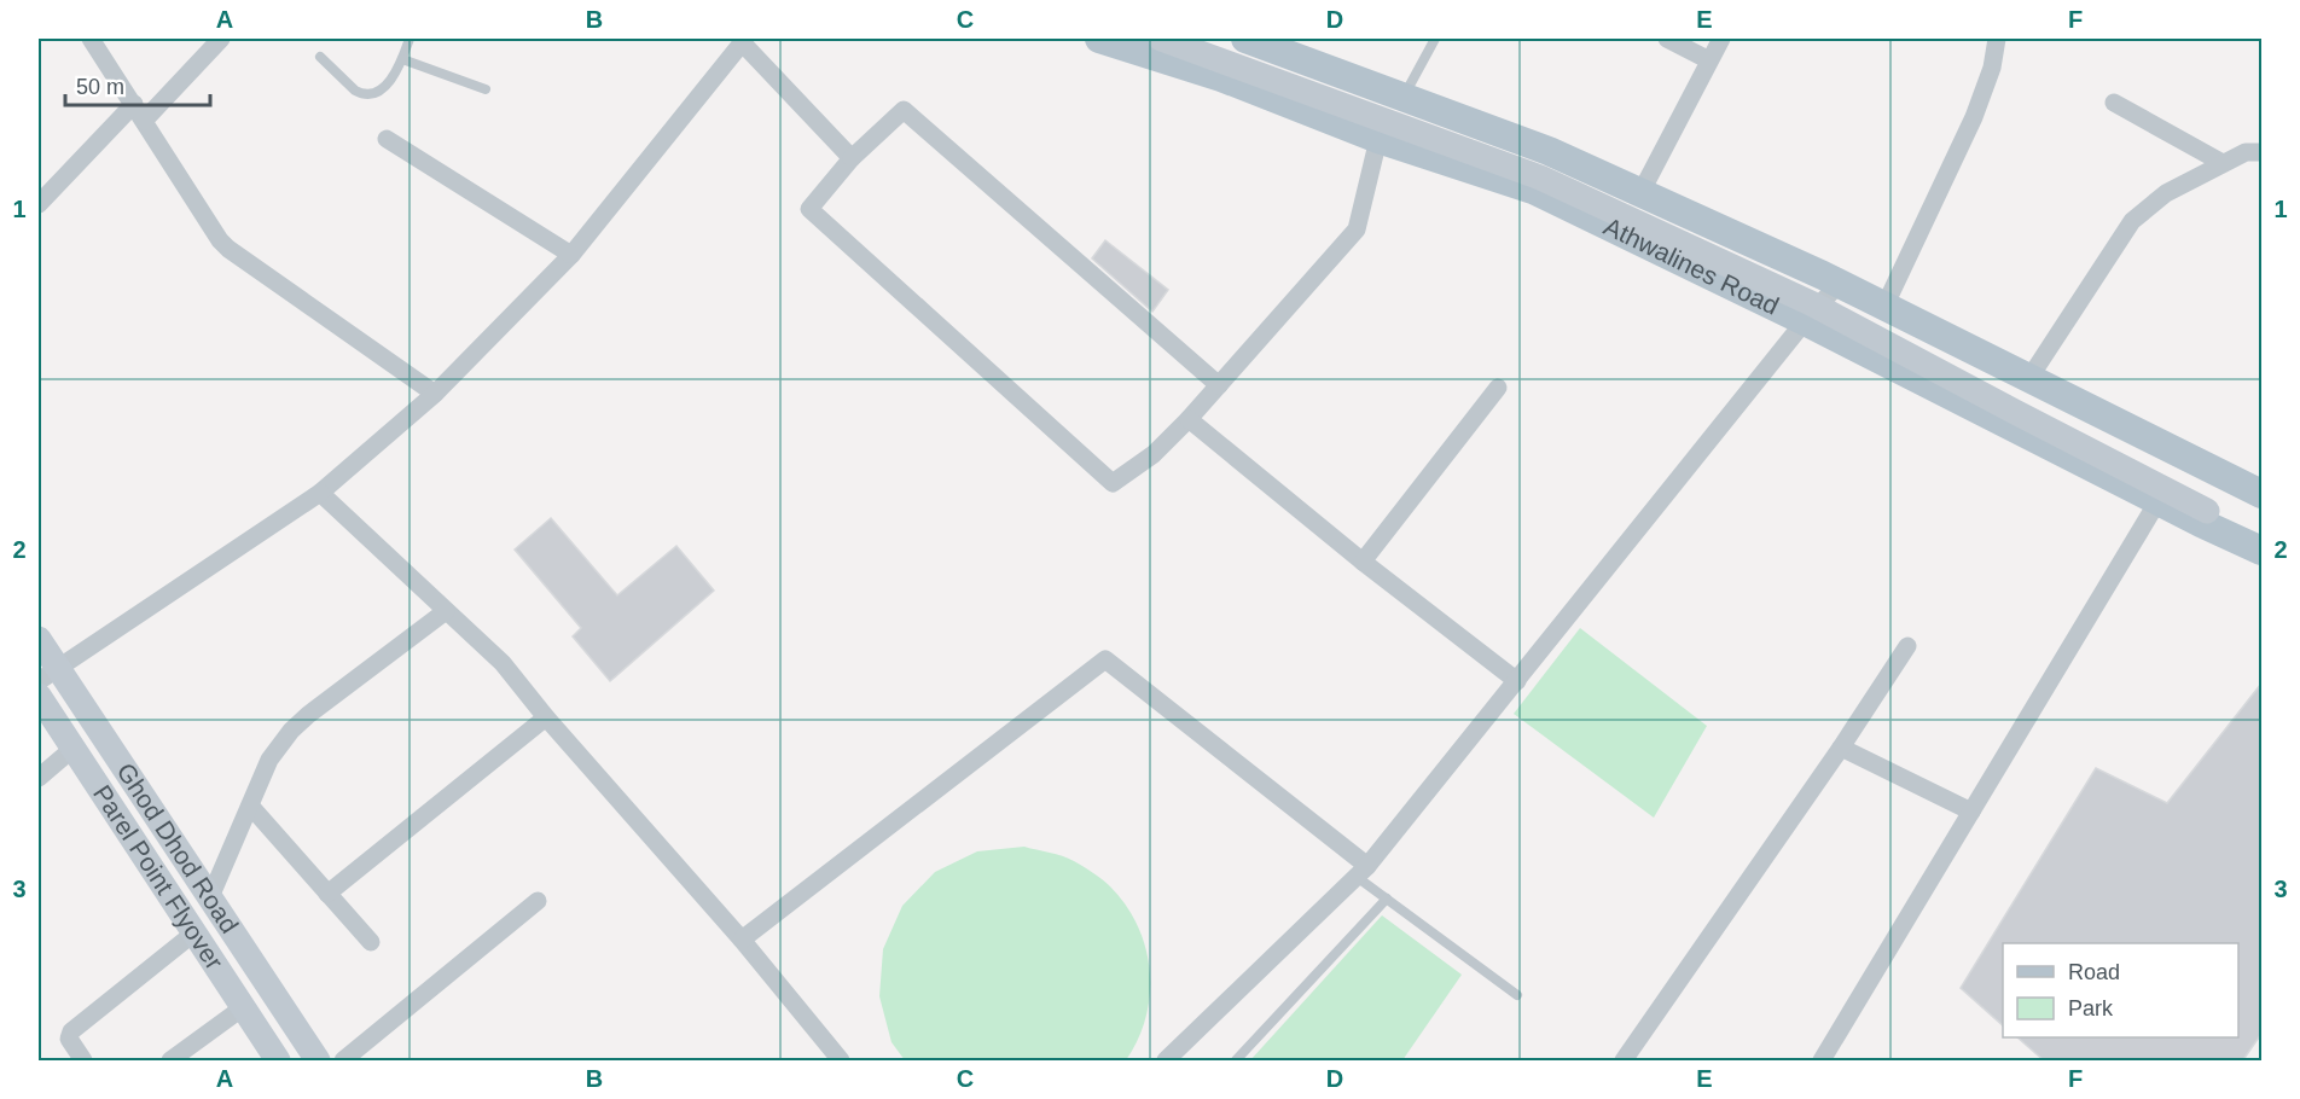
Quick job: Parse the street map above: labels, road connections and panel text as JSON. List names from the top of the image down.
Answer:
{
  "streets": {
    "main road": ["Athwalines Road", "Ghod Dhod Road", "Parel Point Flyover"]
  },
  "legend": ["Road", "Park"],
  "scale_bar": "50 m",
  "grid": {
    "columns": [
      "A",
      "B",
      "C",
      "D",
      "E",
      "F"
    ],
    "rows": ["1", "2", "3"]
  }
}
